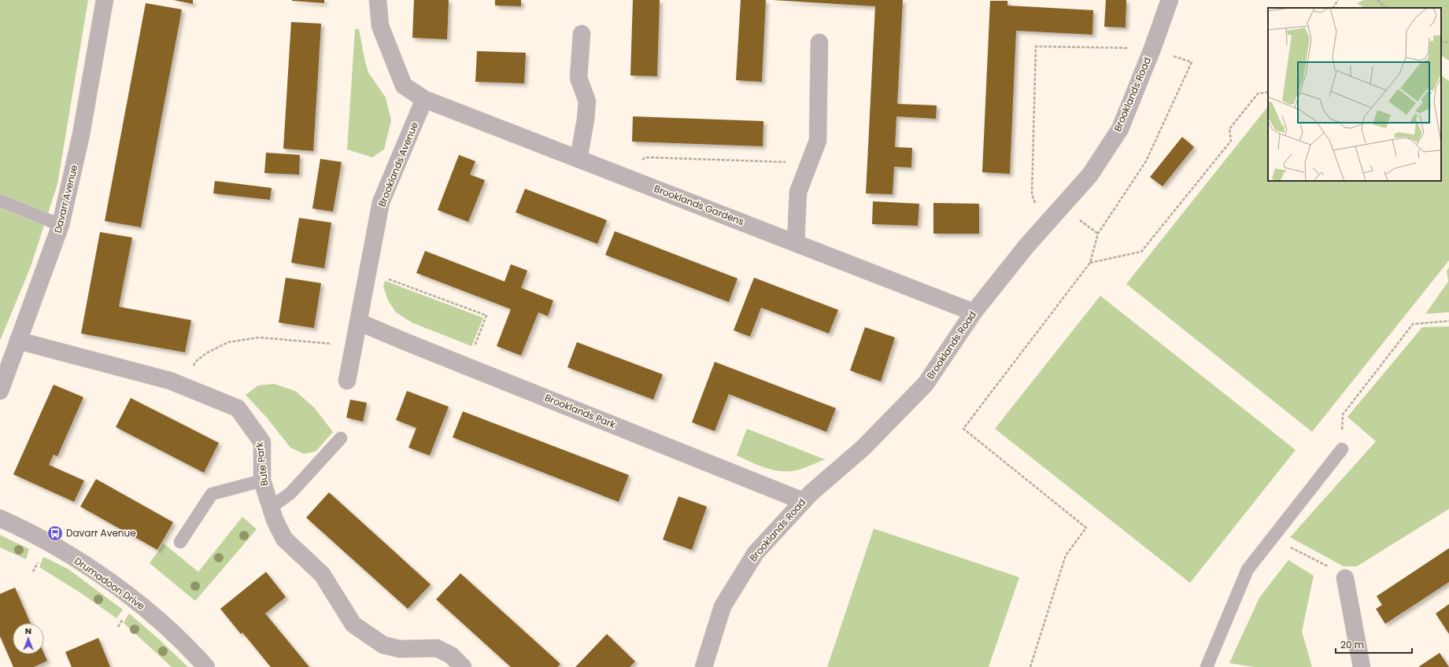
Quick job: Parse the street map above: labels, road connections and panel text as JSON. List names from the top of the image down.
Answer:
{
  "streets": {
    "street": [
      "Brooklands Road",
      "Brooklands Avenue",
      "Davarr Avenue",
      "Brooklands Gardens",
      "Brooklands Park",
      "Bute Park",
      "Drumadoon Drive"
    ]
  },
  "crossings": [
    ["Brooklands Road", "Brooklands Gardens"],
    ["Brooklands Road", "Brooklands Park"],
    ["Brooklands Avenue", "Brooklands Gardens"],
    ["Brooklands Avenue", "Brooklands Park"],
    ["Davarr Avenue", "Bute Park"]
  ],
  "places": {
    "bus stop": ["Davarr Avenue"]
  },
  "scale_bar": "20 m",
  "north": "top"
}
